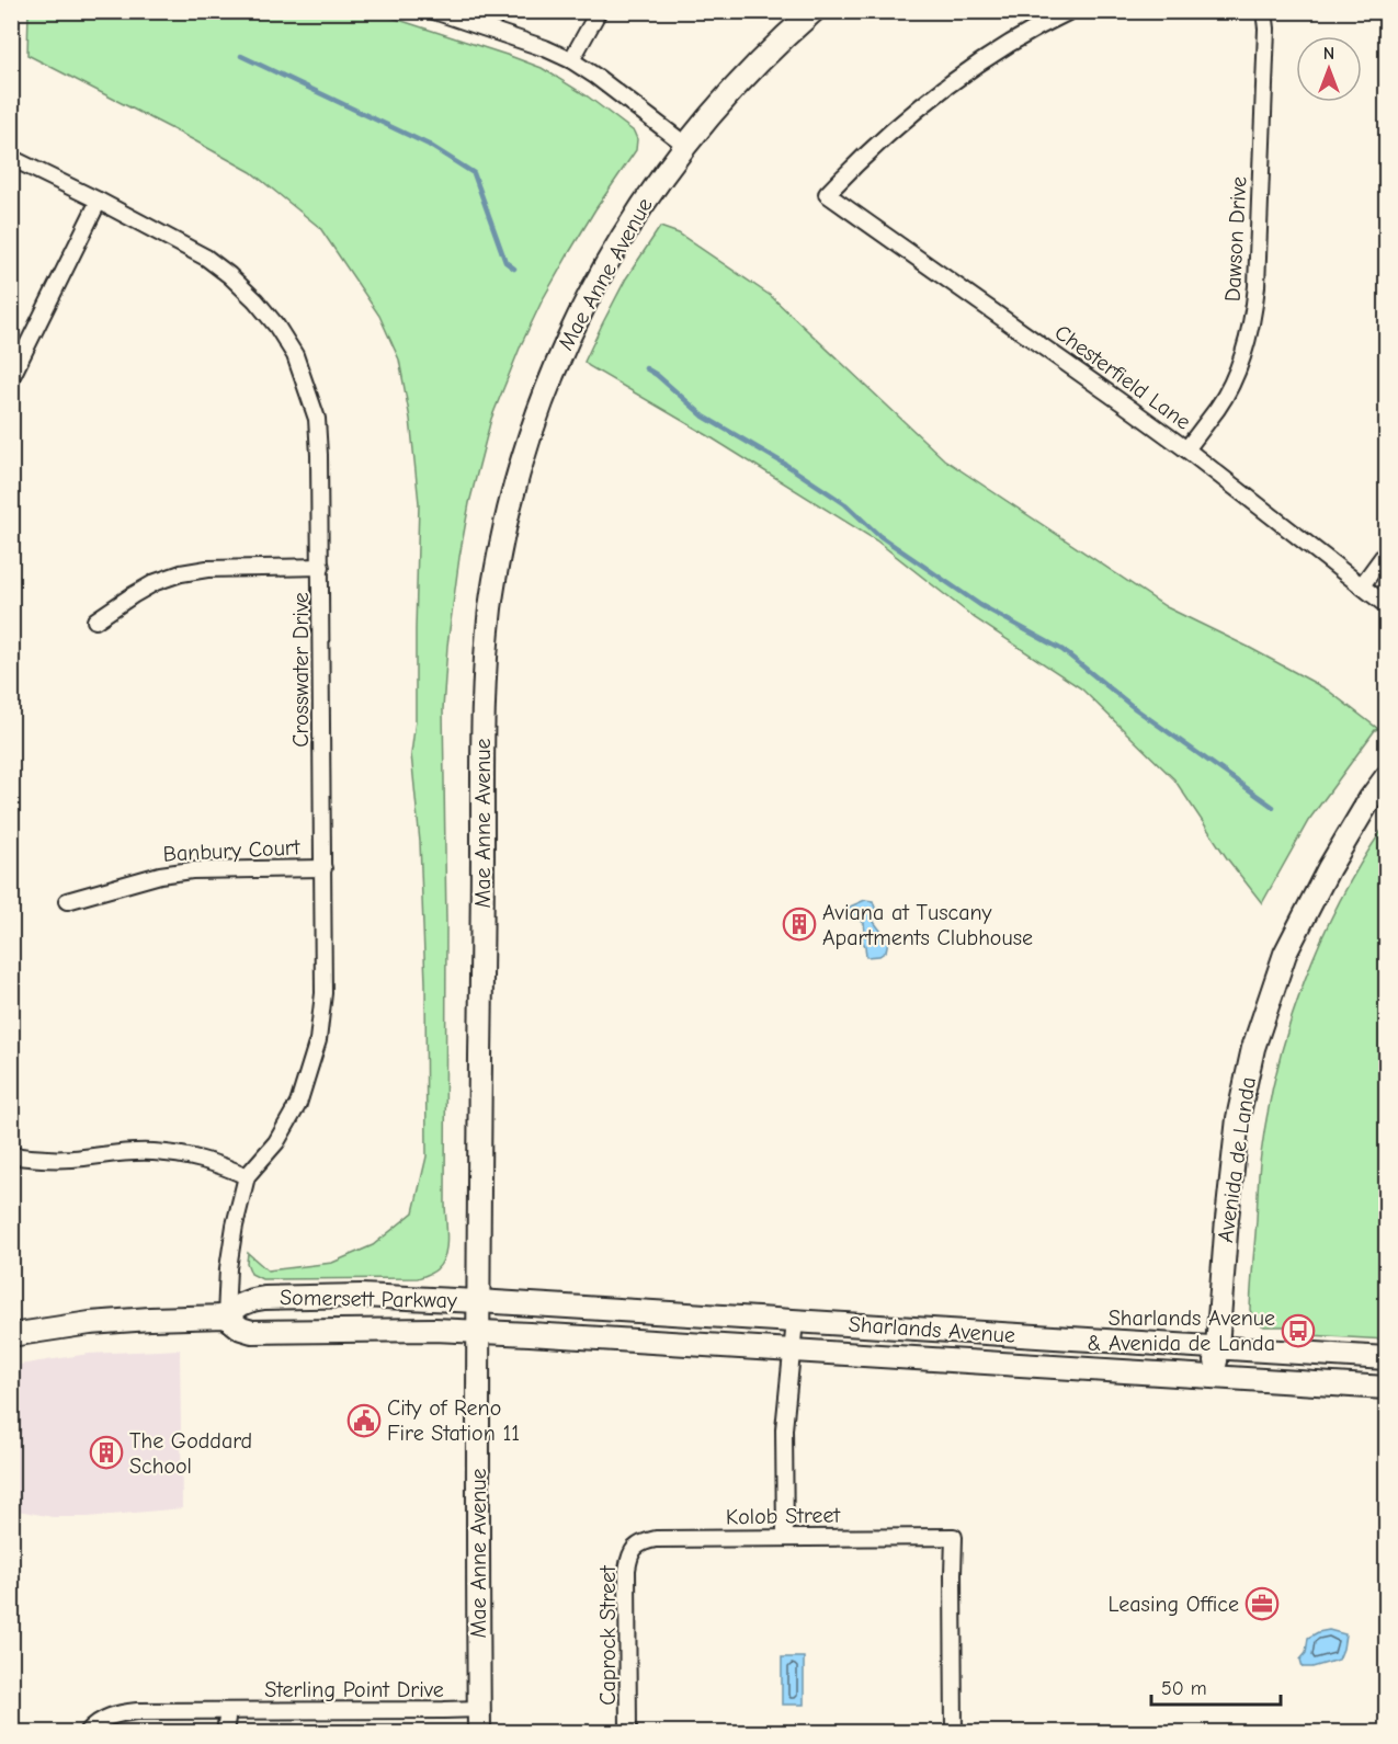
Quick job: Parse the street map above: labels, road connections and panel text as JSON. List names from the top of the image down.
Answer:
{
  "streets": {
    "main road": [
      "Mae Anne Avenue",
      "Avenida de Landa",
      "Somersett Parkway",
      "Sharlands Avenue"
    ],
    "street": [
      "Dawson Drive",
      "Chesterfield Lane",
      "Crosswater Drive",
      "Banbury Court",
      "Kolob Street",
      "Caprock Street",
      "Sterling Point Drive"
    ]
  },
  "crossings": [
    ["Dawson Drive", "Chesterfield Lane"],
    ["Mae Anne Avenue", "Somersett Parkway"],
    ["Mae Anne Avenue", "Sharlands Avenue"],
    ["Mae Anne Avenue", "Sterling Point Drive"],
    ["Crosswater Drive", "Banbury Court"],
    ["Crosswater Drive", "Somersett Parkway"],
    ["Avenida de Landa", "Sharlands Avenue"],
    ["Somersett Parkway", "Sharlands Avenue"],
    ["Kolob Street", "Caprock Street"]
  ],
  "places": {
    "building": ["Aviana at Tuscany Apartments Clubhouse", "The Goddard School"],
    "bus stop": ["Sharlands Avenue & Avenida de Landa"],
    "public building": ["City of Reno Fire Station 11"],
    "office": ["Leasing Office"]
  },
  "scale_bar": "50 m",
  "north": "top"
}
